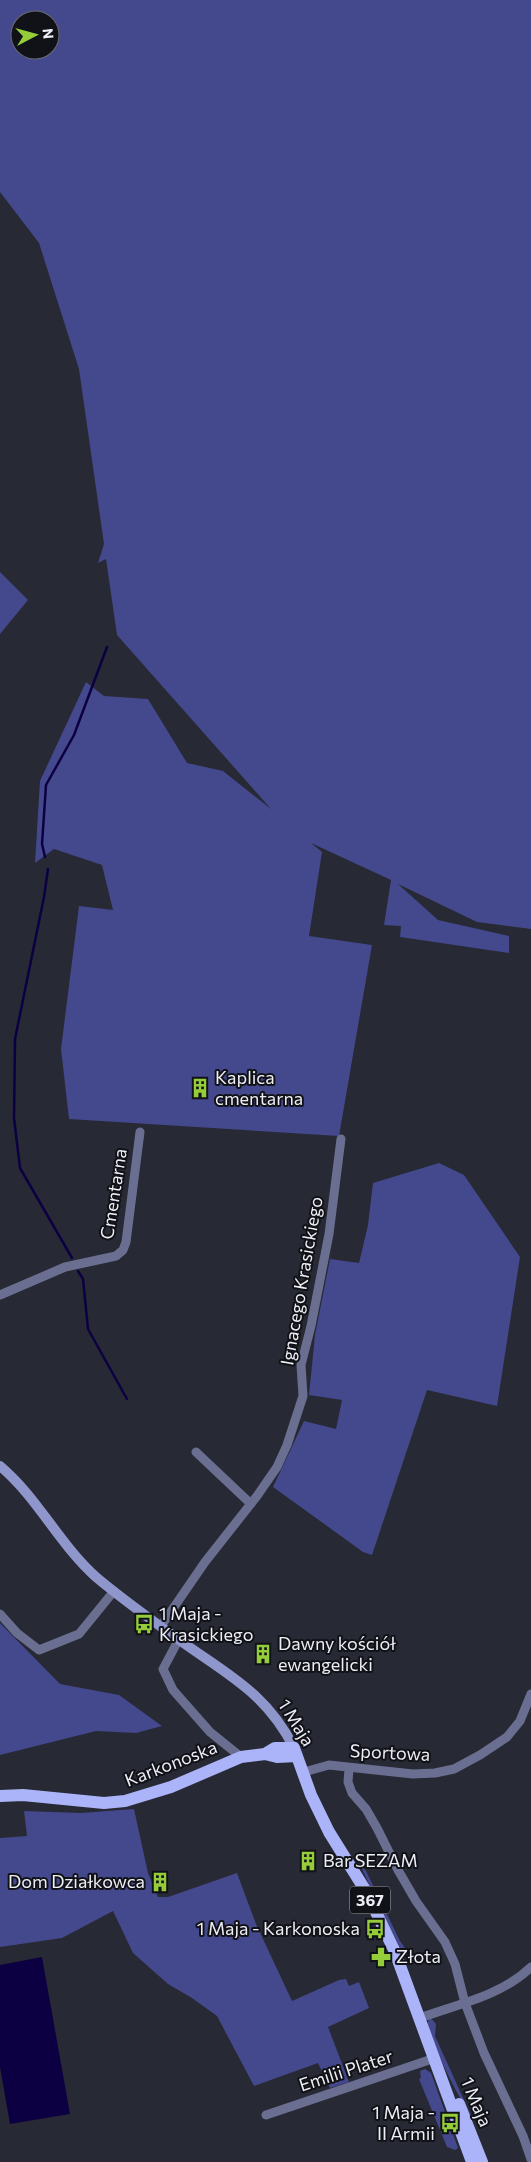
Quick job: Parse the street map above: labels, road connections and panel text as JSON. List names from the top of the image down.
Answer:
{
  "streets": {
    "main road": ["1 Maja", "Karkonoska", "367"],
    "street": [
      "Cmentarna",
      "Ignacego Krasickiego",
      "Sportowa",
      "Emilii Plater"
    ]
  },
  "crossings": [
    ["Ignacego Krasickiego", "1 Maja"],
    ["1 Maja", "Sportowa"],
    ["1 Maja", "Karkonoska"],
    ["1 Maja", "Emilii Plater"]
  ],
  "places": {
    "building": [
      "Kaplica cmentarna",
      "Dawny kościół ewangelicki",
      "Bar SEZAM",
      "Dom Działkowca"
    ],
    "bus stop": ["1 Maja - Krasickiego", "1 Maja - Karkonoska", "1 Maja - II Armii"],
    "pharmacy": ["Złota"]
  },
  "north": "right"
}
